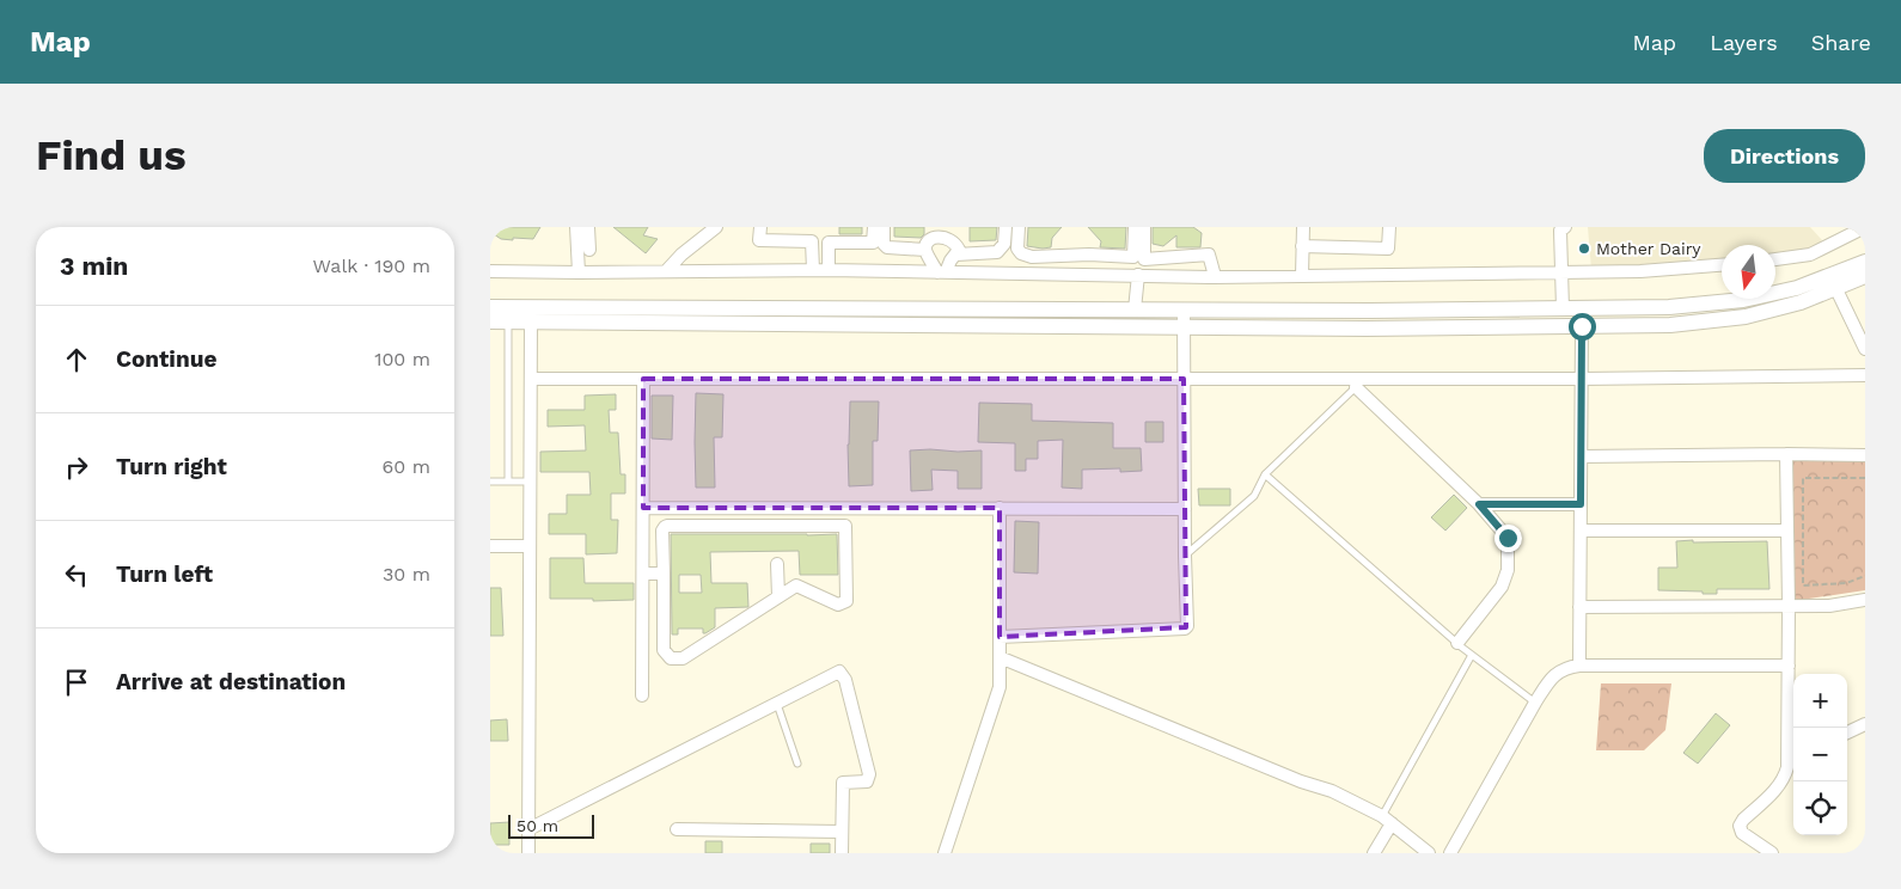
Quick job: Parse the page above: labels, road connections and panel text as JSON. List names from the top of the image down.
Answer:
{
  "places": ["Mother Dairy"],
  "scale_bar": "50 m",
  "north": "bottom",
  "page": {
    "header": "Map",
    "nav": ["Map", "Layers", "Share"],
    "buttons": "Directions",
    "title": "Find us",
    "heading": ["3 min", "Walk · 190 m"],
    "list": [
      ["Continue", "100 m"],
      ["Turn right", "60 m"],
      ["Turn left", "30 m"],
      "Arrive at destination"
    ],
    "map_buttons": ["+", "−"],
    "scale": "50 m"
  }
}
